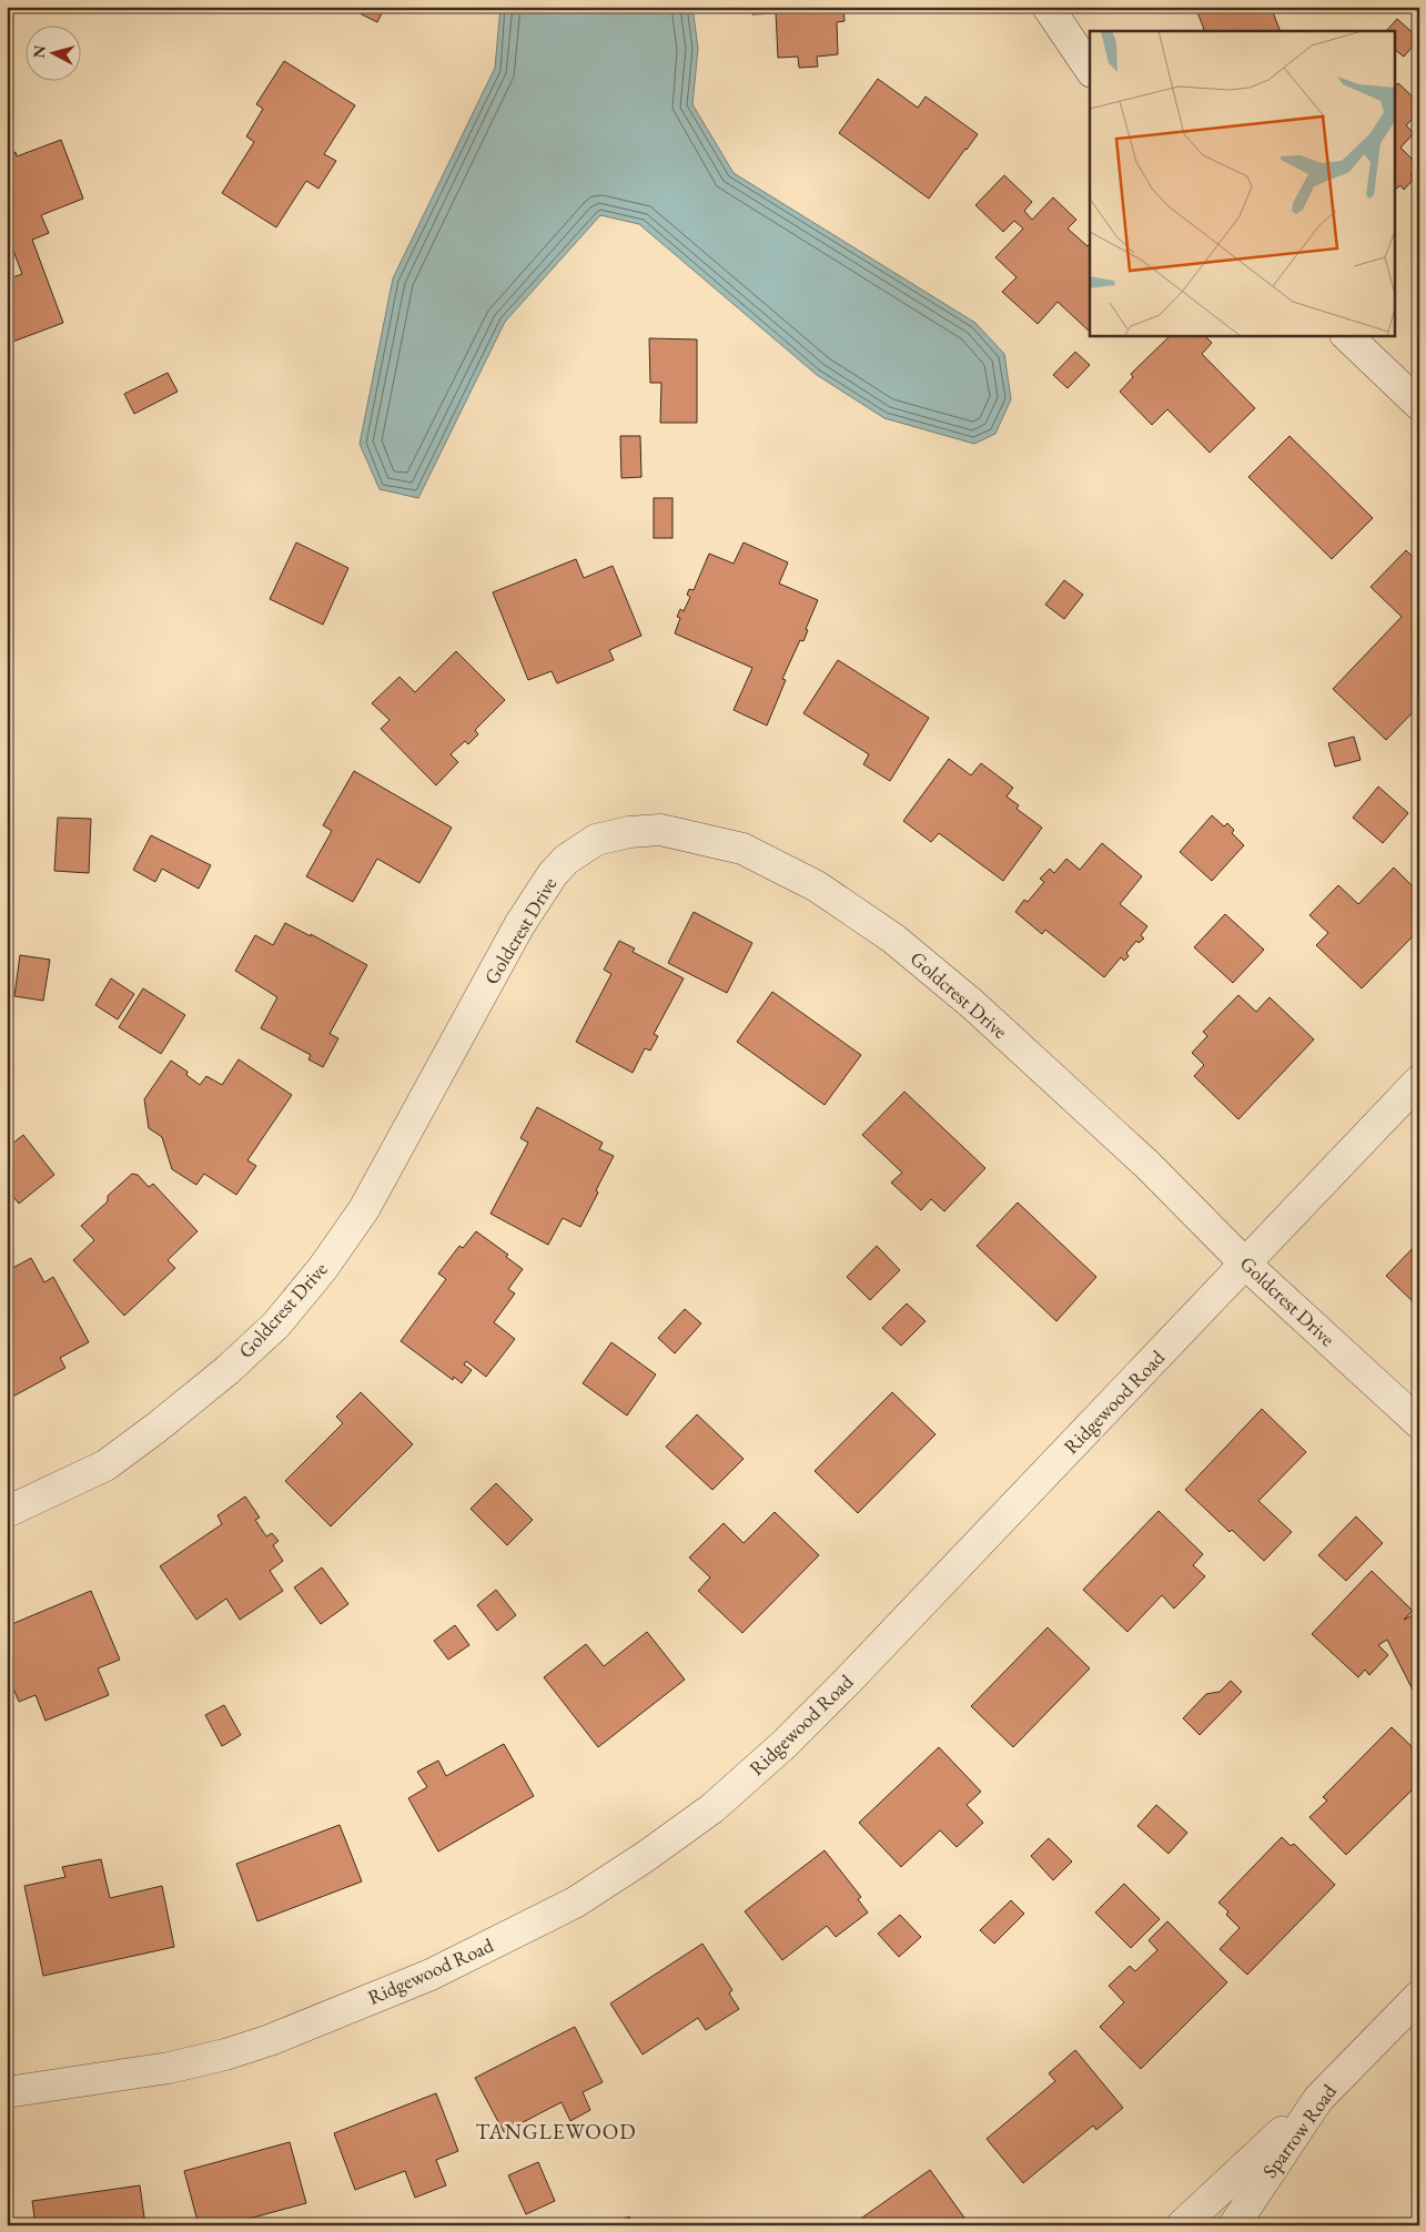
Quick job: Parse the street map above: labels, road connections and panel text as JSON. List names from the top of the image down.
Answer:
{
  "streets": {
    "street": ["Goldcrest Drive", "Ridgewood Road", "Sparrow Road"]
  },
  "crossings": [
    ["Goldcrest Drive", "Ridgewood Road"]
  ],
  "districts": ["TANGLEWOOD"],
  "north": "left"
}
